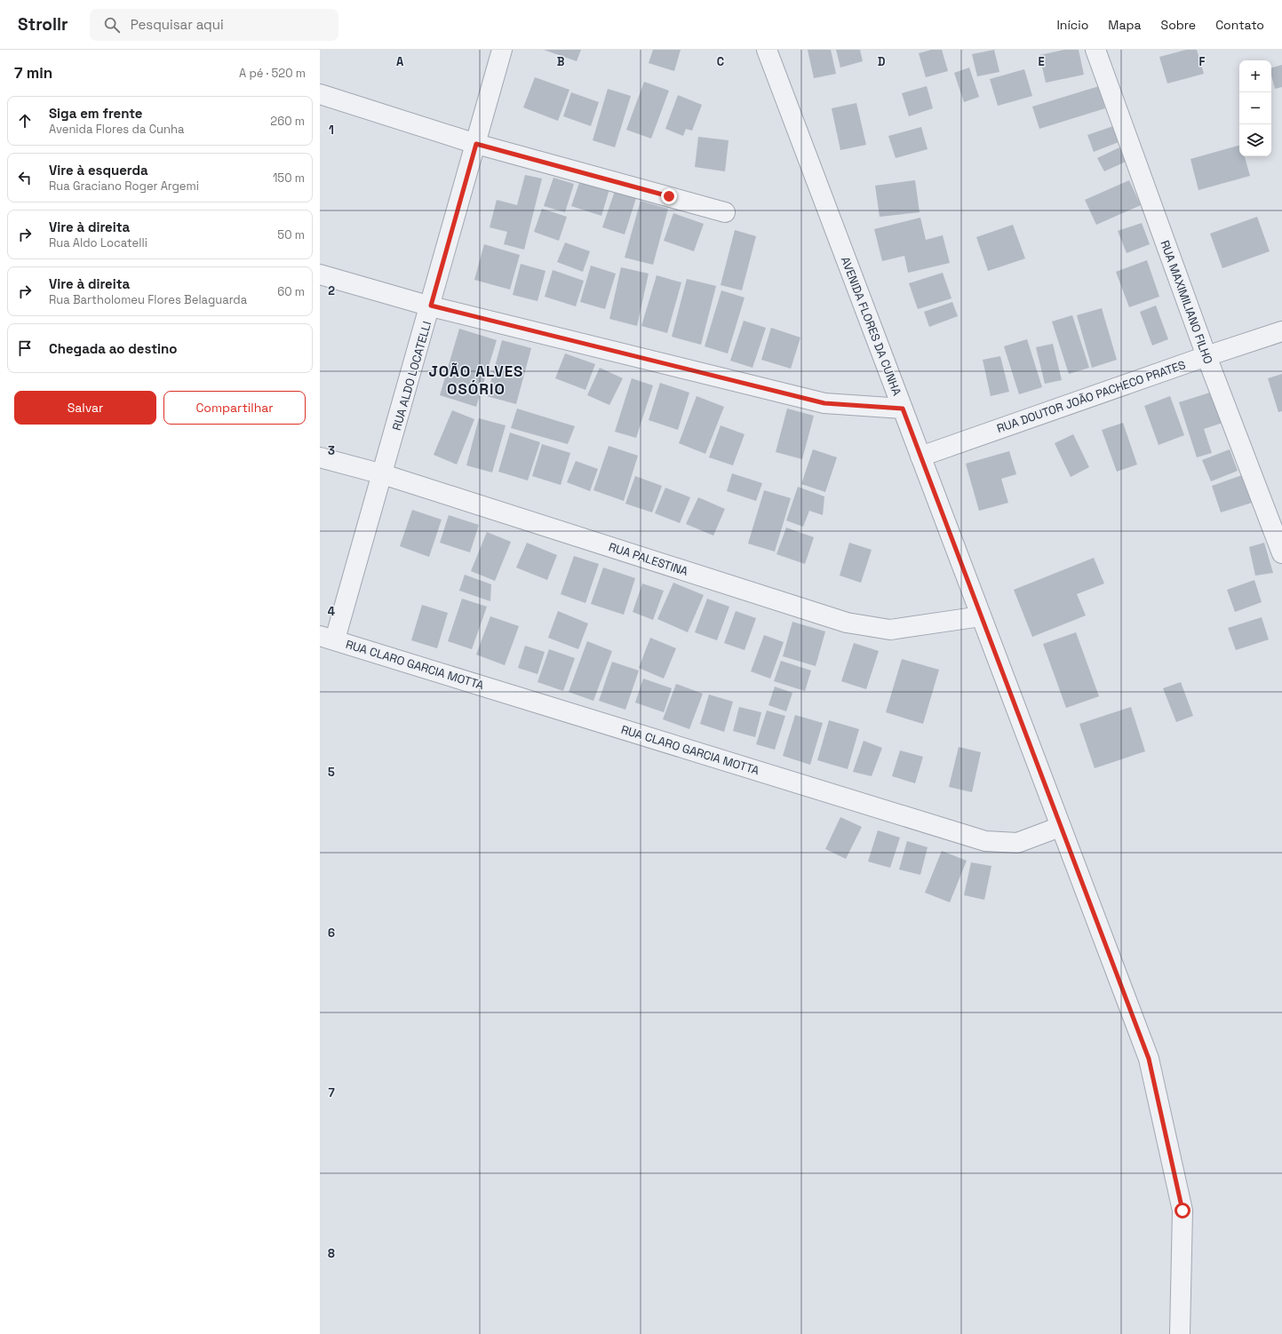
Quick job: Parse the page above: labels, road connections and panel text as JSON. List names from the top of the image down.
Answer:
{
  "streets": {
    "street": [
      "RUA MAXIMILIANO FILHO",
      "AVENIDA FLORES DA CUNHA",
      "RUA ALDO LOCATELLI",
      "RUA DOUTOR JOÃO PACHECO PRATES",
      "RUA PALESTINA",
      "RUA CLARO GARCIA MOTTA"
    ]
  },
  "crossings": [
    ["RUA MAXIMILIANO FILHO", "RUA DOUTOR JOÃO PACHECO PRATES"],
    ["AVENIDA FLORES DA CUNHA", "RUA DOUTOR JOÃO PACHECO PRATES"],
    ["AVENIDA FLORES DA CUNHA", "RUA PALESTINA"],
    ["AVENIDA FLORES DA CUNHA", "RUA CLARO GARCIA MOTTA"],
    ["RUA ALDO LOCATELLI", "RUA PALESTINA"],
    ["RUA ALDO LOCATELLI", "RUA CLARO GARCIA MOTTA"]
  ],
  "districts": ["JOÃO ALVES OSÓRIO"],
  "page": {
    "header": "Strollr",
    "search": "Pesquisar aqui",
    "nav": [
      "Início",
      "Mapa",
      "Sobre",
      "Contato"
    ],
    "heading": ["7 min", "A pé · 520 m"],
    "map_buttons": ["+", "−"],
    "list": [
      ["Siga em frente", "Avenida Flores da Cunha", "260 m"],
      ["Vire à esquerda", "Rua Graciano Roger Argemi", "150 m"],
      ["Vire à direita", "Rua Aldo Locatelli", "50 m"],
      ["Vire à direita", "Rua Bartholomeu Flores Belaguarda", "60 m"],
      "Chegada ao destino"
    ],
    "buttons": ["Salvar", "Compartilhar"]
  },
  "grid": {
    "columns": [
      "A",
      "B",
      "C",
      "D",
      "E",
      "F"
    ],
    "rows": [
      "1",
      "2",
      "3",
      "4",
      "5",
      "6",
      "7",
      "8"
    ]
  }
}
